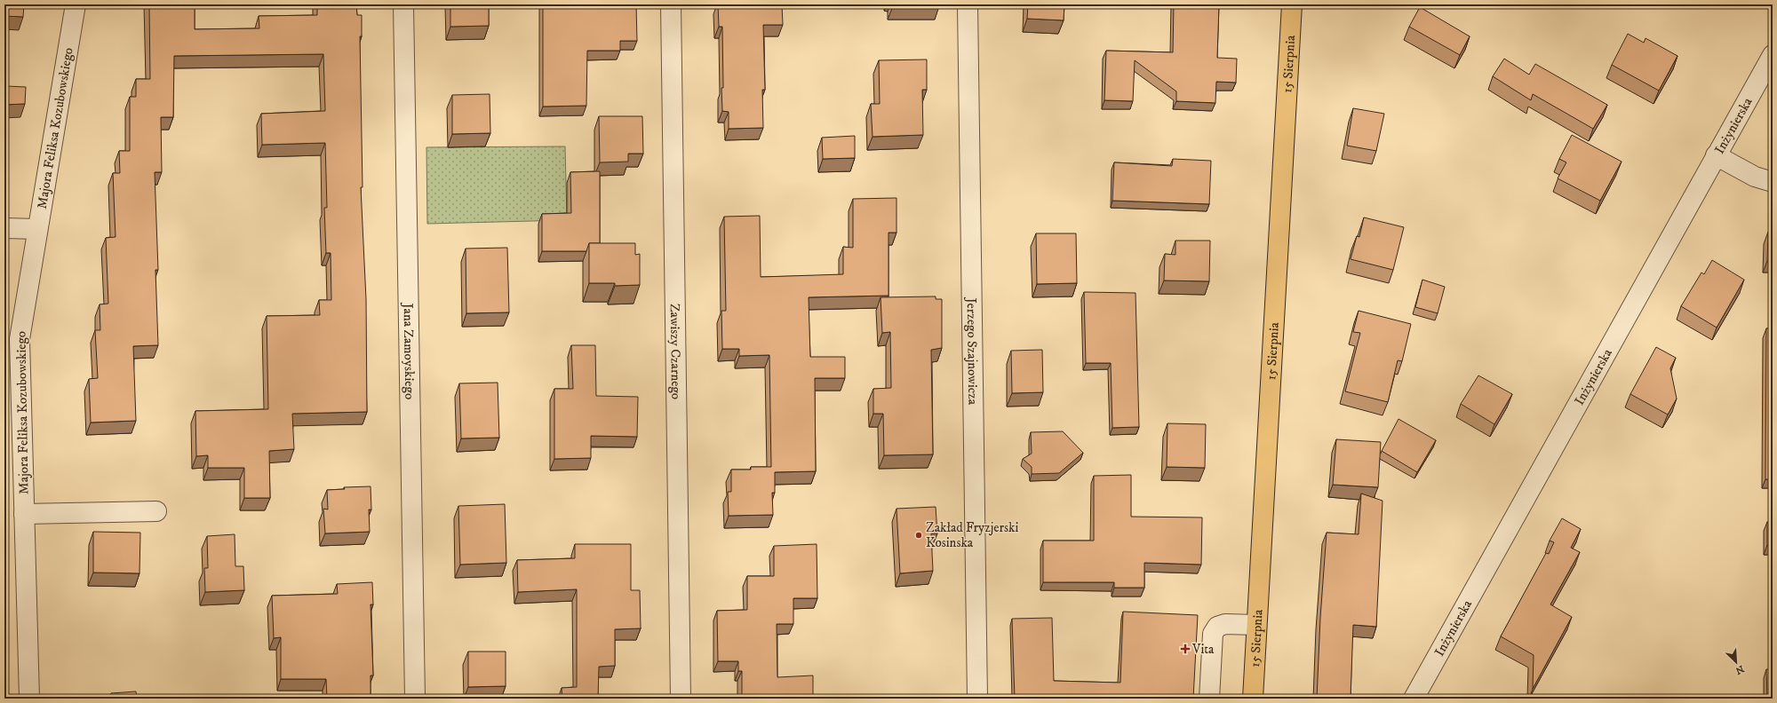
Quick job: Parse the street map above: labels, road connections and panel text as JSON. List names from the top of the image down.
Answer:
{
  "streets": {
    "main road": ["15 Sierpnia"],
    "street": [
      "Inżynierska",
      "Majora Feliksa Kozubowskiego",
      "Jana Zamoyskiego",
      "Zawiszy Czarnego",
      "Jerzego Szajnowicza"
    ]
  },
  "places": {
    "other": ["Zakład Fryzjerski Kosinska"],
    "health": ["Vita"]
  },
  "north": "bottom right"
}
